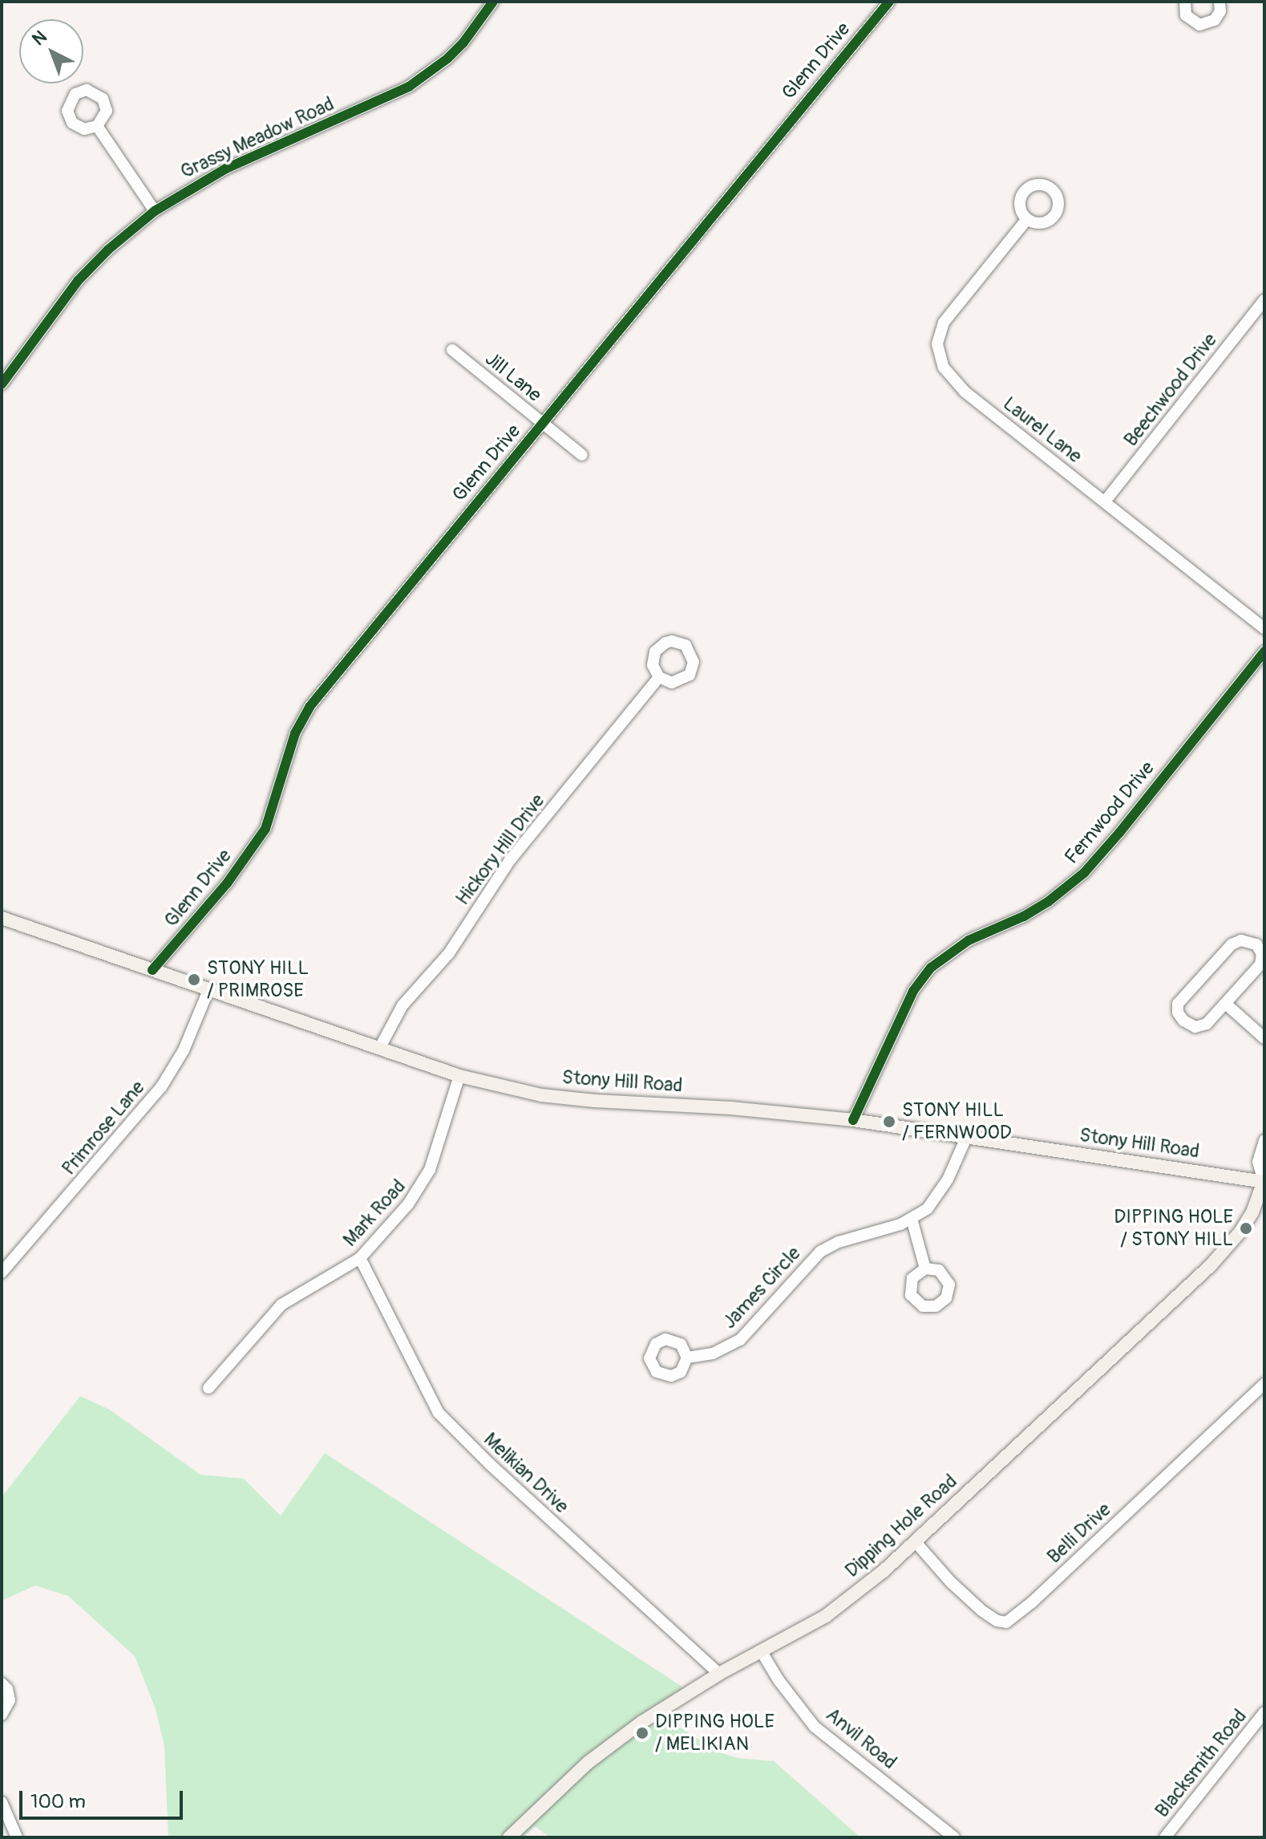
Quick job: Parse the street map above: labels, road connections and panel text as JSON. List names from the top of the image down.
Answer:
{
  "streets": {
    "main road": ["Stony Hill Road", "Dipping Hole Road"],
    "street": [
      "Glenn Drive",
      "Grassy Meadow Road",
      "Jill Lane",
      "Beechwood Drive",
      "Laurel Lane",
      "Fernwood Drive",
      "Hickory Hill Drive",
      "Primrose Lane",
      "Mark Road",
      "James Circle",
      "Melikian Drive",
      "Belli Drive",
      "Anvil Road",
      "Blacksmith Road"
    ]
  },
  "crossings": [
    ["Glenn Drive", "Jill Lane"],
    ["Glenn Drive", "Stony Hill Road"],
    ["Beechwood Drive", "Laurel Lane"],
    ["Fernwood Drive", "Stony Hill Road"],
    ["Hickory Hill Drive", "Stony Hill Road"],
    ["Stony Hill Road", "Primrose Lane"],
    ["Stony Hill Road", "Mark Road"],
    ["Stony Hill Road", "James Circle"],
    ["Stony Hill Road", "Dipping Hole Road"],
    ["Mark Road", "Melikian Drive"],
    ["Melikian Drive", "Dipping Hole Road"],
    ["Dipping Hole Road", "Belli Drive"],
    ["Dipping Hole Road", "Anvil Road"]
  ],
  "places": [
    "STONY HILL / PRIMROSE",
    "STONY HILL / FERNWOOD",
    "DIPPING HOLE / STONY HILL",
    "DIPPING HOLE / MELIKIAN"
  ],
  "scale_bar": "100 m",
  "north": "top left"
}
